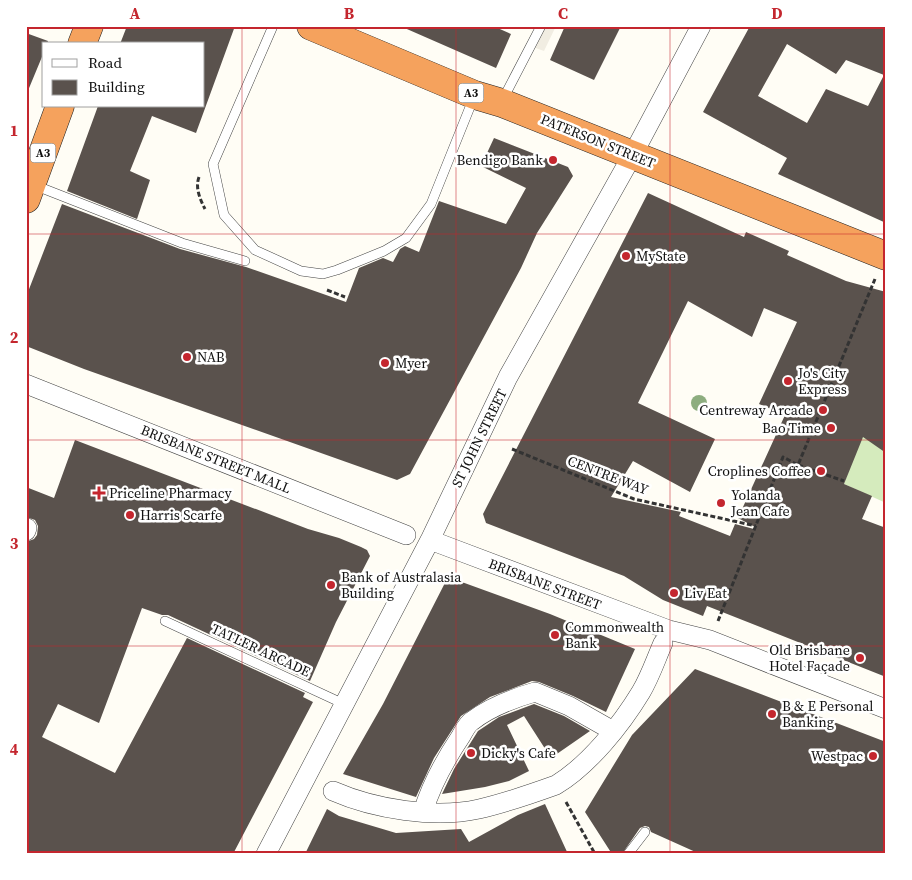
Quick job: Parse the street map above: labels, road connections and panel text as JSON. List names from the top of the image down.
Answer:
{
  "streets": {
    "highway": ["A3", "PATERSON STREET"],
    "street": ["ST JOHN STREET", "BRISBANE STREET MALL", "BRISBANE STREET"],
    "lane": ["TATLER ARCADE"],
    "path": ["CENTRE WAY"]
  },
  "crossings": [
    ["PATERSON STREET", "ST JOHN STREET"],
    ["ST JOHN STREET", "BRISBANE STREET"],
    ["ST JOHN STREET", "TATLER ARCADE"]
  ],
  "places": {
    "other": [
      "Bendigo Bank",
      "MyState",
      "NAB",
      "Myer",
      "Jo's City Express",
      "Centreway Arcade",
      "Bao Time",
      "Croplines Coffee",
      "Yolanda Jean Cafe",
      "Harris Scarfe",
      "Bank of Australasia Building",
      "Liv Eat",
      "Commonwealth Bank",
      "Old Brisbane Hotel Façade",
      "B & E Personal Banking",
      "Dicky's Cafe",
      "Westpac"
    ],
    "health": ["Priceline Pharmacy"]
  },
  "legend": ["Road", "Building"],
  "grid": {
    "columns": [
      "A",
      "B",
      "C",
      "D"
    ],
    "rows": [
      "1",
      "2",
      "3",
      "4"
    ]
  }
}
